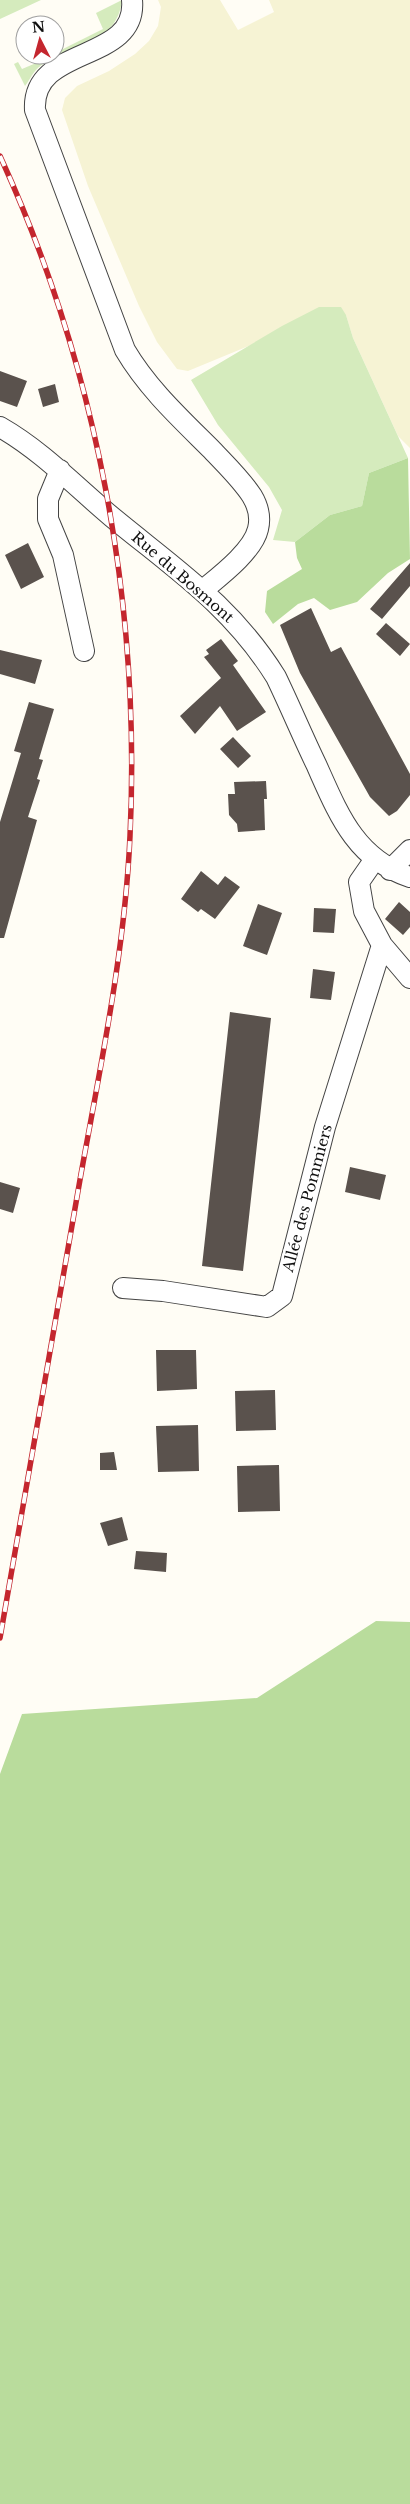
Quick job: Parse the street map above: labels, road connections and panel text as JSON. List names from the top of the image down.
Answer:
{
  "streets": {
    "street": ["Rue du Bosmont", "Allée des Pommiers"]
  },
  "north": "top"
}
